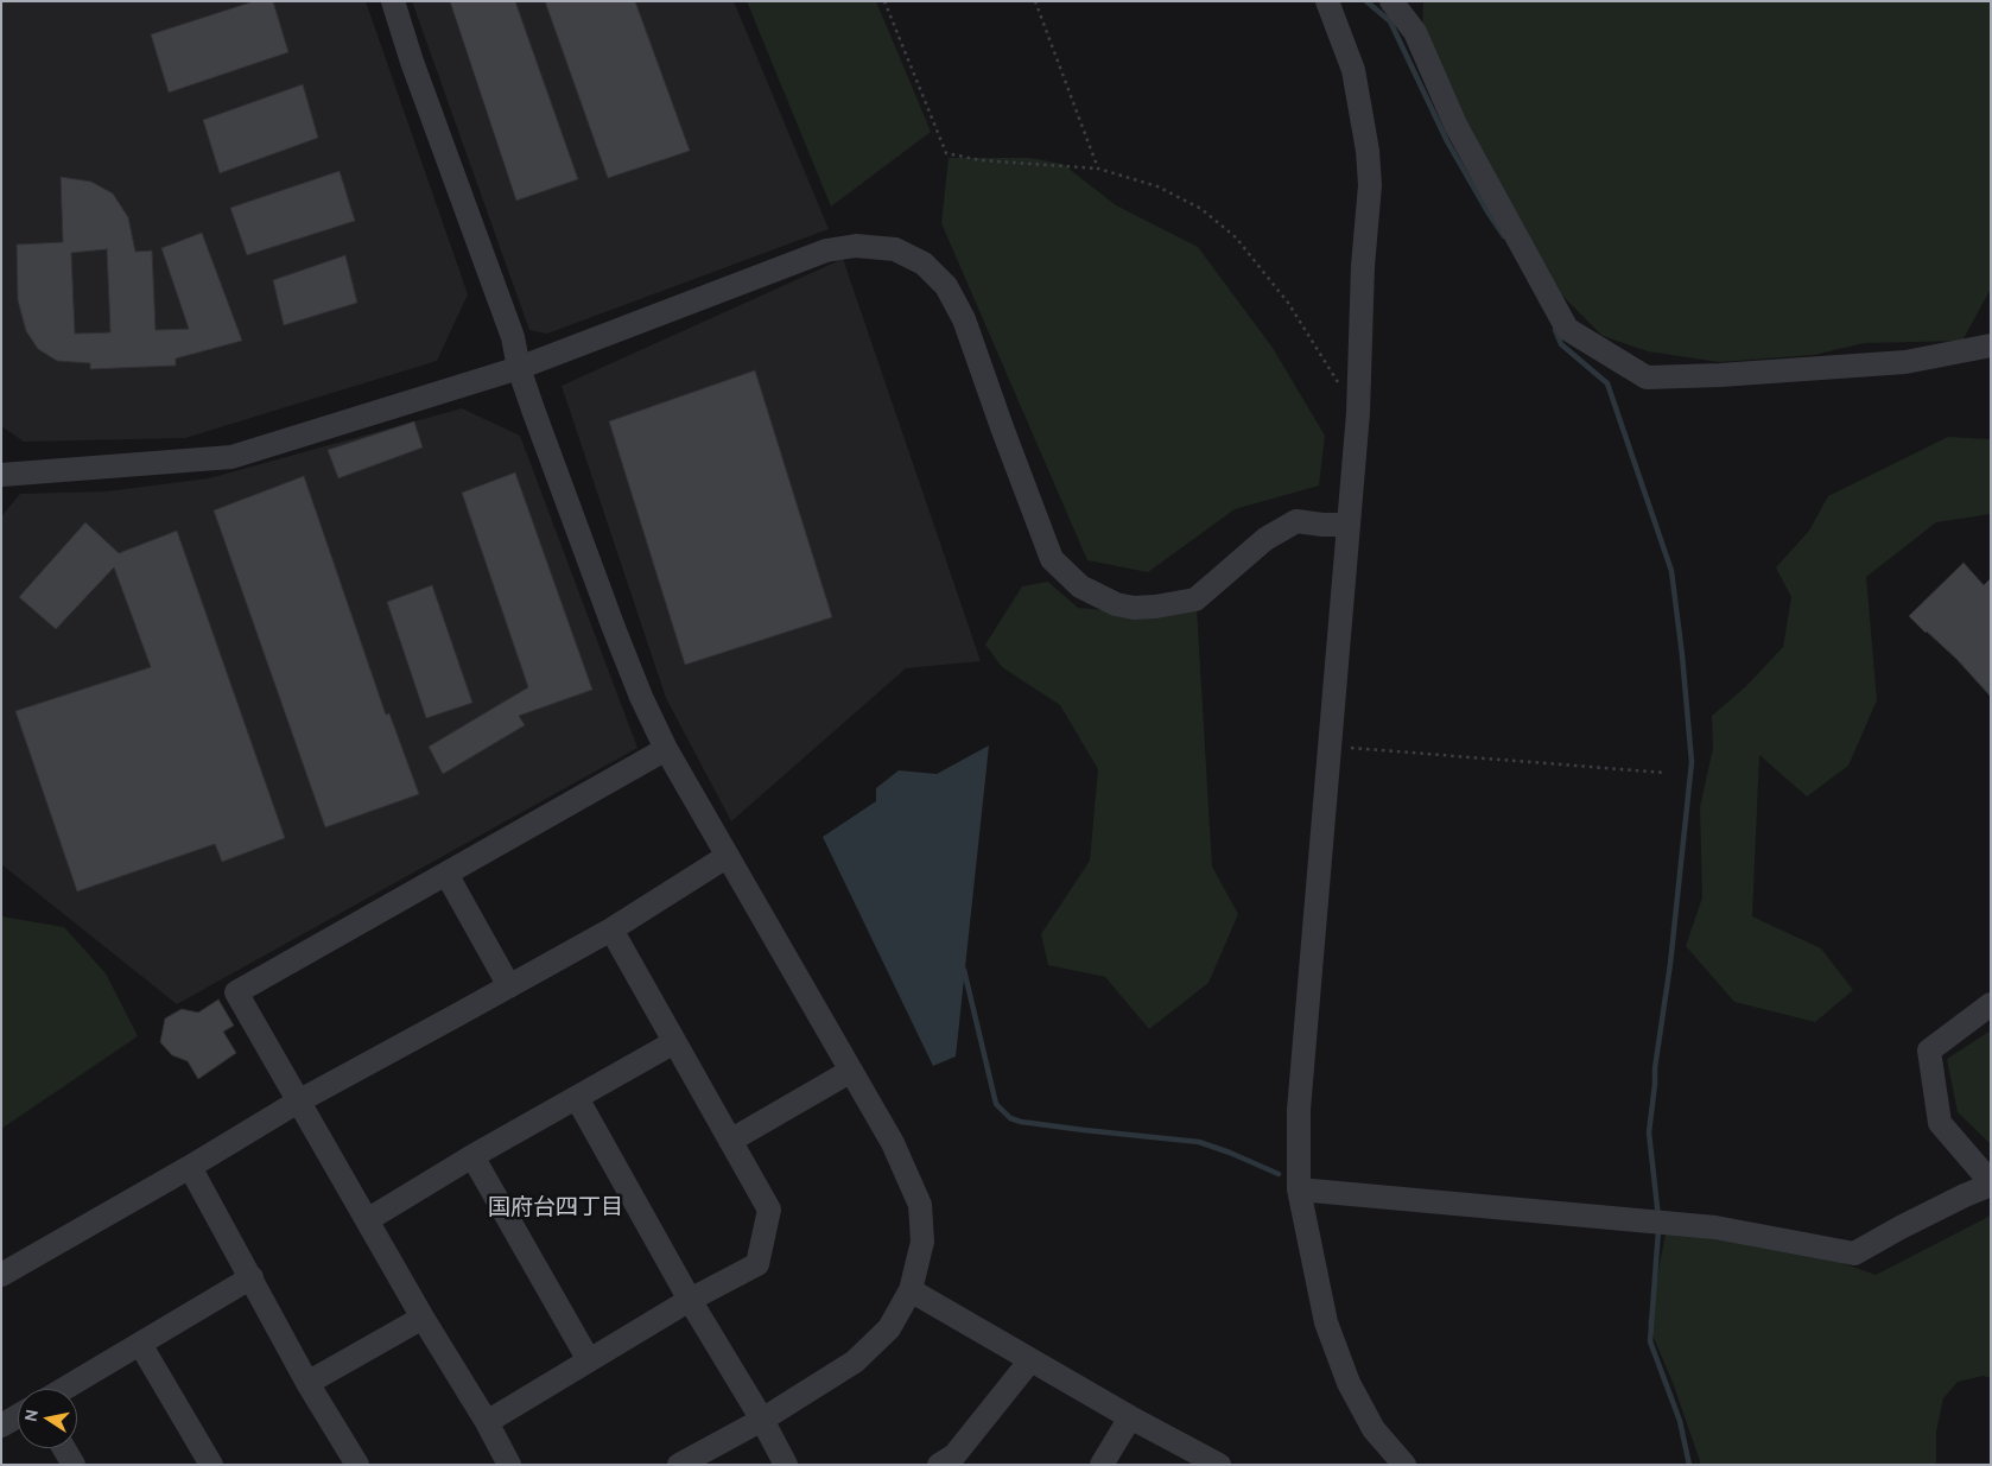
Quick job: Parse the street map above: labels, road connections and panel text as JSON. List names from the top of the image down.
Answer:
{
  "districts": ["国府台四丁目"],
  "north": "left"
}
